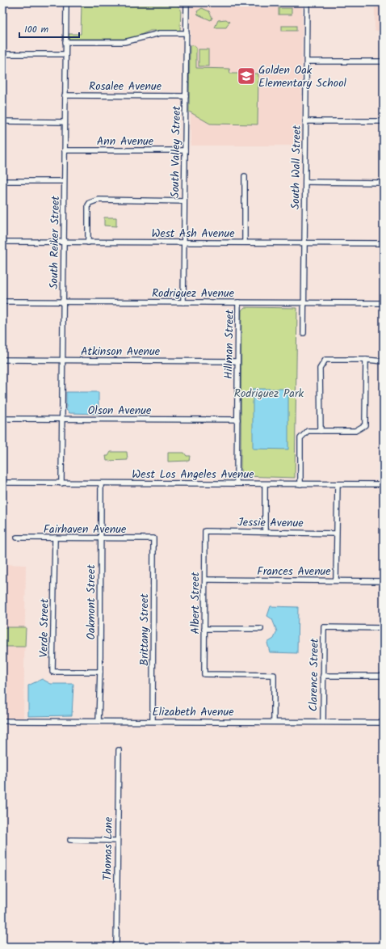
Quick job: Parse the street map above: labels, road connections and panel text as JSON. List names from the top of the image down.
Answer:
{
  "streets": {
    "street": [
      "Rosalee Avenue",
      "Ann Avenue",
      "South Valley Street",
      "South Wall Street",
      "West Ash Avenue",
      "South Reiker Street",
      "Rodriguez Avenue",
      "Hillman Street",
      "Atkinson Avenue",
      "Olson Avenue",
      "West Los Angeles Avenue",
      "Jessie Avenue",
      "Fairhaven Avenue",
      "Frances Avenue",
      "Oakmont Street",
      "Albert Street",
      "Verde Street",
      "Brittany Street",
      "Clarence Street",
      "Elizabeth Avenue",
      "Thomas Lane"
    ]
  },
  "crossings": [
    ["Rosalee Avenue", "South Valley Street"],
    ["Rosalee Avenue", "South Reiker Street"],
    ["Ann Avenue", "South Valley Street"],
    ["Ann Avenue", "South Reiker Street"],
    ["South Valley Street", "West Ash Avenue"],
    ["South Valley Street", "Rodriguez Avenue"],
    ["South Wall Street", "West Ash Avenue"],
    ["South Wall Street", "Rodriguez Avenue"],
    ["West Ash Avenue", "South Reiker Street"],
    ["South Reiker Street", "Rodriguez Avenue"],
    ["South Reiker Street", "Atkinson Avenue"],
    ["South Reiker Street", "Olson Avenue"],
    ["South Reiker Street", "West Los Angeles Avenue"],
    ["Rodriguez Avenue", "Hillman Street"],
    ["Hillman Street", "Atkinson Avenue"],
    ["Hillman Street", "Olson Avenue"],
    ["Hillman Street", "West Los Angeles Avenue"],
    ["West Los Angeles Avenue", "Oakmont Street"],
    ["Jessie Avenue", "Albert Street"],
    ["Fairhaven Avenue", "Oakmont Street"],
    ["Fairhaven Avenue", "Verde Street"],
    ["Fairhaven Avenue", "Brittany Street"],
    ["Frances Avenue", "Albert Street"],
    ["Oakmont Street", "Verde Street"],
    ["Oakmont Street", "Elizabeth Avenue"],
    ["Albert Street", "Elizabeth Avenue"],
    ["Brittany Street", "Elizabeth Avenue"],
    ["Clarence Street", "Elizabeth Avenue"]
  ],
  "parks": ["Rodriguez Park"],
  "places": {
    "school or university": ["Golden Oak Elementary School"]
  },
  "scale_bar": "100 m"
}
